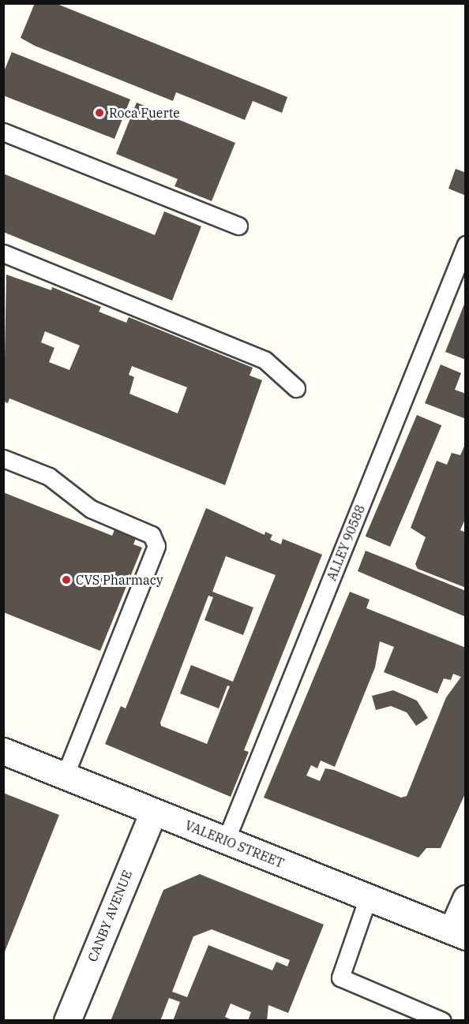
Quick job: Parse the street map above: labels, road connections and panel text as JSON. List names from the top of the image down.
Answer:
{
  "streets": {
    "street": ["VALERIO STREET", "CANBY AVENUE"],
    "lane": ["ALLEY 90588"]
  },
  "crossings": [
    ["ALLEY 90588", "VALERIO STREET"],
    ["VALERIO STREET", "CANBY AVENUE"]
  ],
  "places": ["Roca Fuerte", "CVS Pharmacy"]
}
